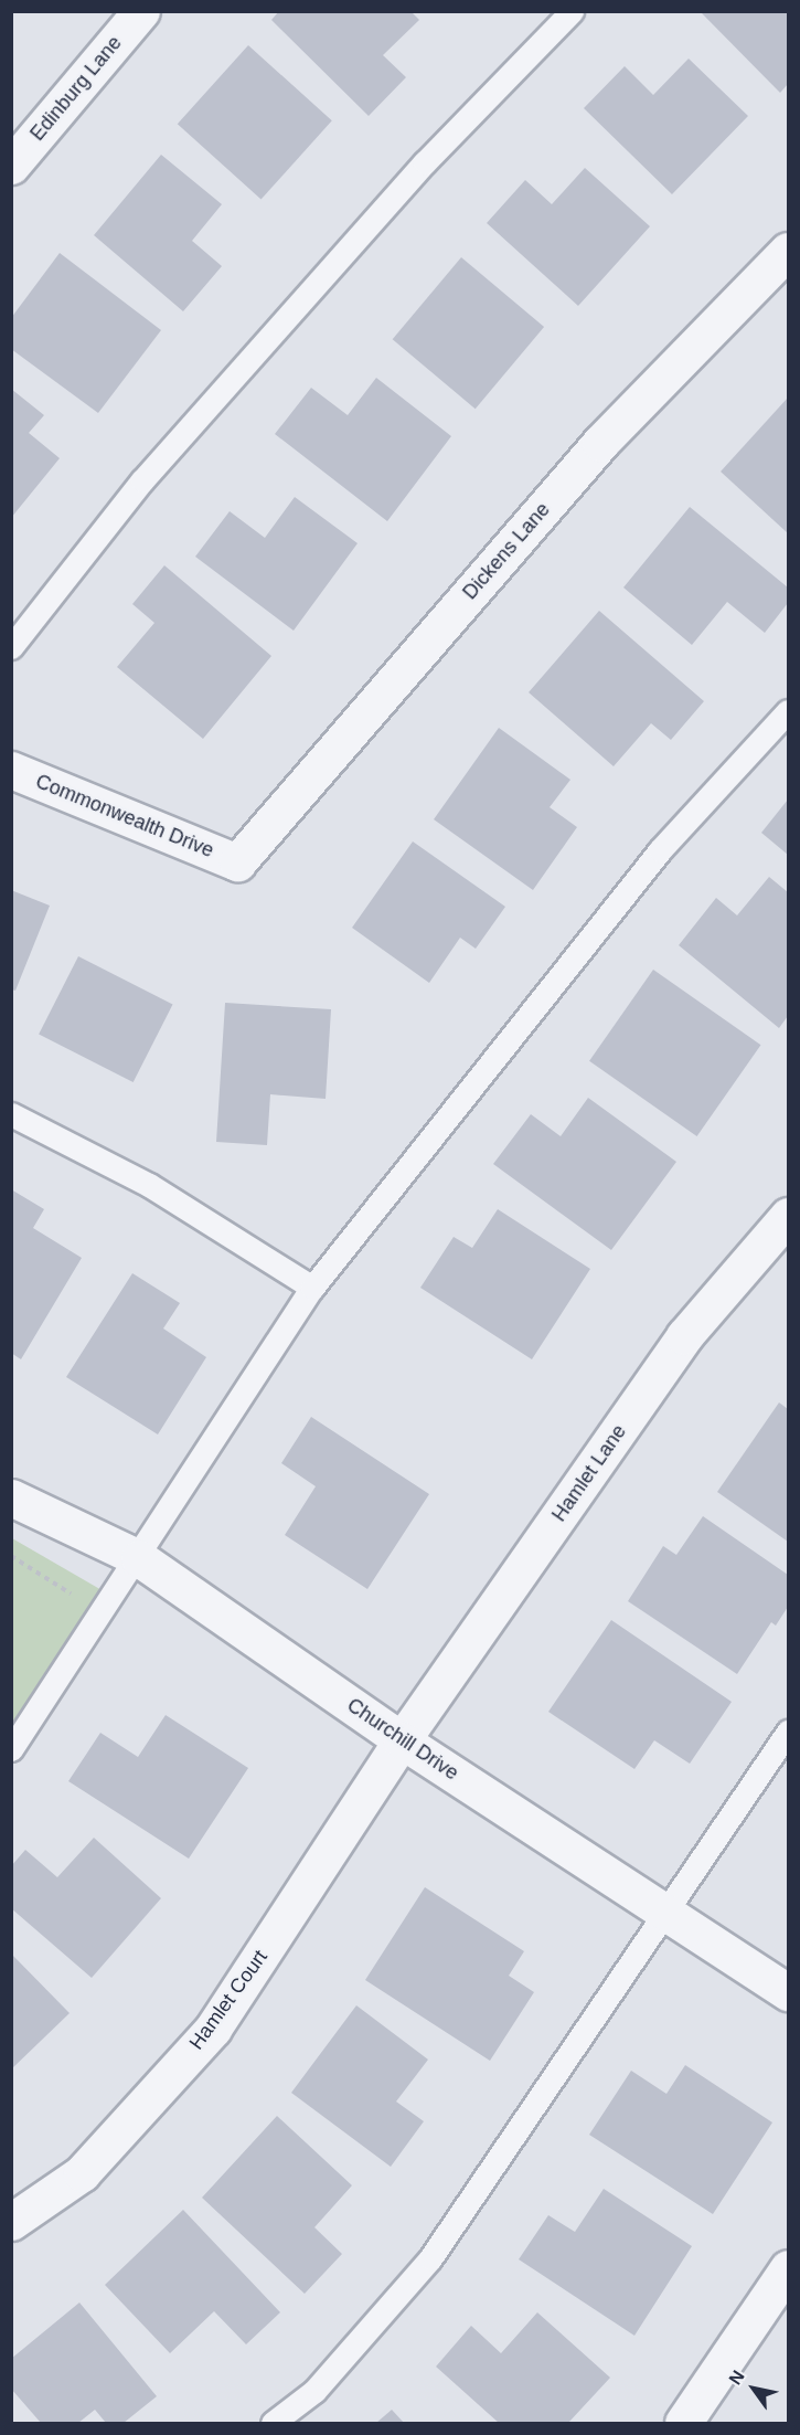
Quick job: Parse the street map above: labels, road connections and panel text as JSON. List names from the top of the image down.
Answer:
{
  "streets": {
    "street": [
      "Edinburg Lane",
      "Dickens Lane",
      "Commonwealth Drive",
      "Hamlet Lane",
      "Churchill Drive",
      "Hamlet Court"
    ]
  },
  "crossings": [
    ["Dickens Lane", "Commonwealth Drive"],
    ["Hamlet Lane", "Churchill Drive"],
    ["Hamlet Lane", "Hamlet Court"],
    ["Churchill Drive", "Hamlet Court"]
  ],
  "north": "top left"
}
